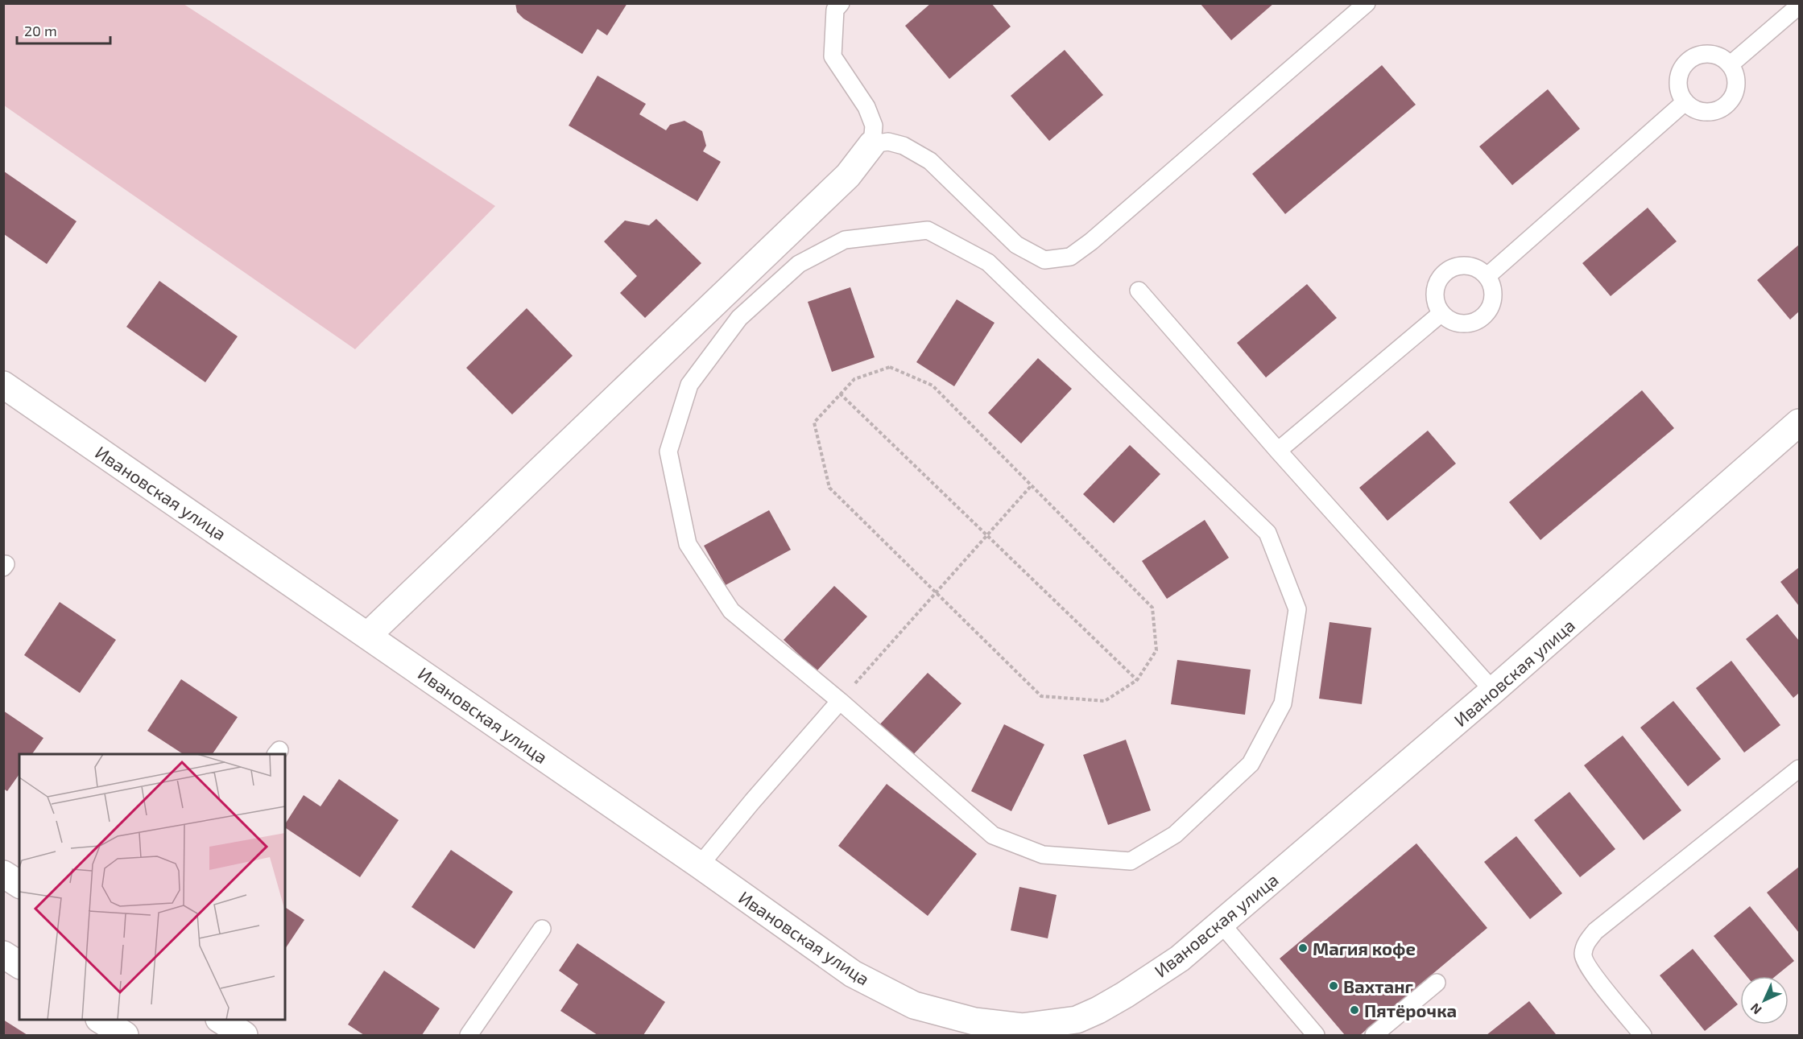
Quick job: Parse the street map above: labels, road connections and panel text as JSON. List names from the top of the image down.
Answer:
{
  "streets": {
    "street": ["Ивановская улица"]
  },
  "places": ["Магия кофе", "Вахтанг", "Пятёрочка"],
  "scale_bar": "20 m",
  "north": "bottom left"
}
